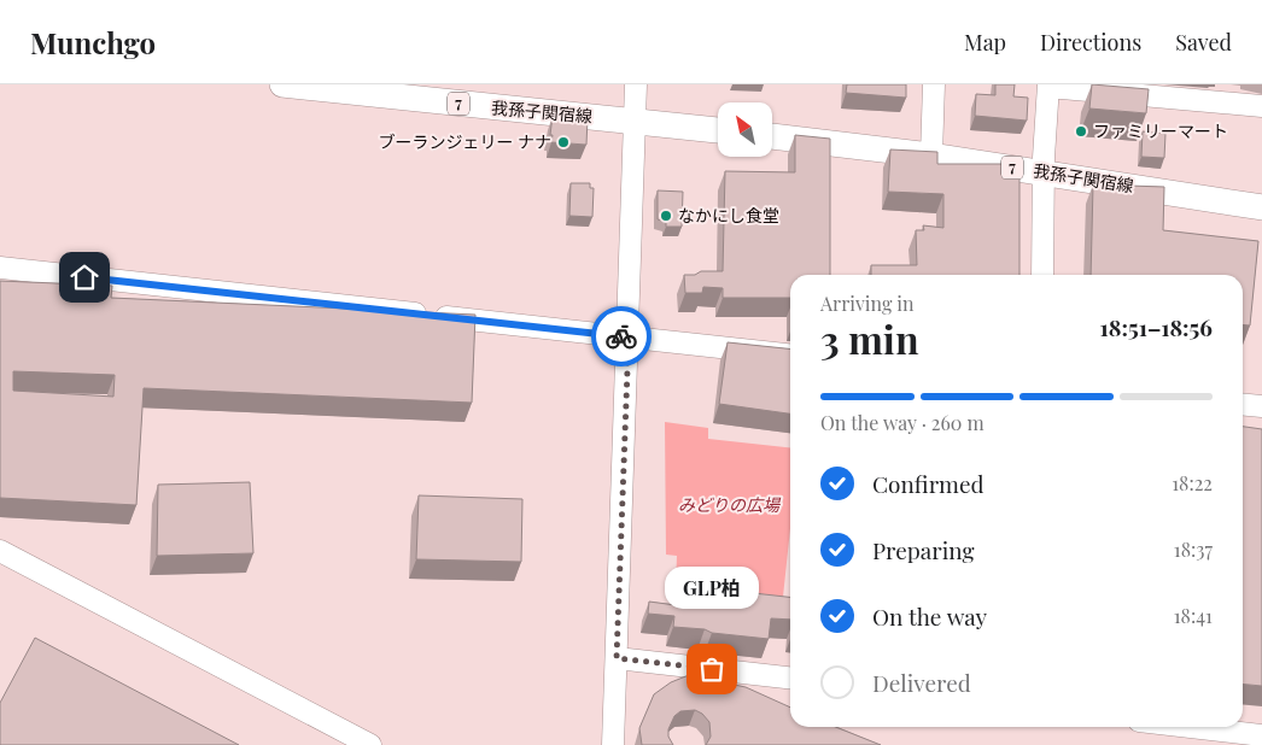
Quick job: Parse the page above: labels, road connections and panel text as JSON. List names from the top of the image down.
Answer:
{
  "streets": {
    "main road": ["7", "我孫子関宿線"]
  },
  "parks": ["みどりの広場"],
  "places": [
    "ファミリーマート",
    "ブーランジェリー ナナ",
    "なかにし食堂",
    "GLP柏"
  ],
  "north": "top left",
  "page": {
    "header": "Munchgo",
    "nav": ["Map", "Directions", "Saved"],
    "heading": ["3 min", "Arriving in", "18:51–18:56"],
    "bar": "On the way · 260 m",
    "list": [
      ["Confirmed", "18:22"],
      ["Preparing", "18:37"],
      ["On the way", "18:41"],
      "Delivered"
    ],
    "bubble": "GLP柏"
  }
}
